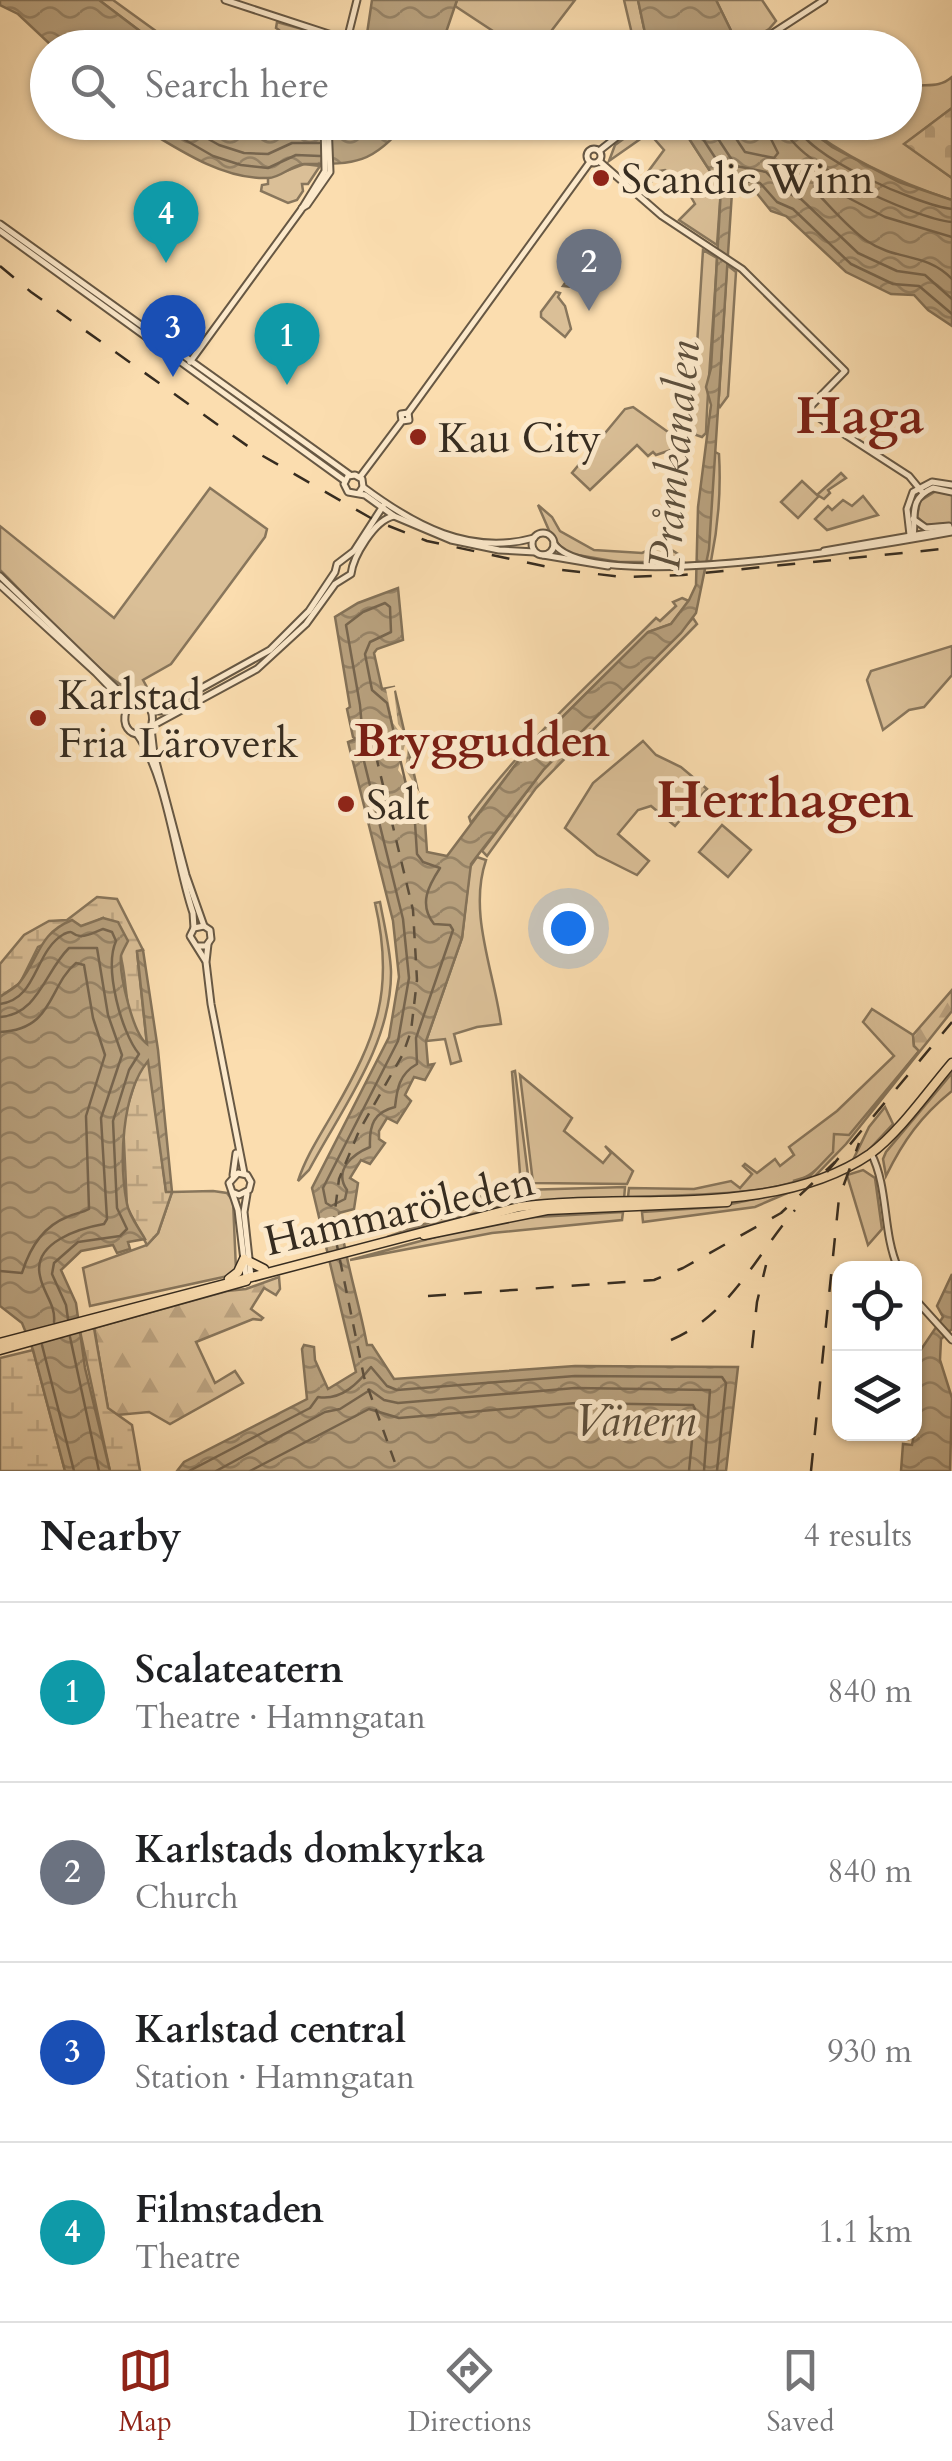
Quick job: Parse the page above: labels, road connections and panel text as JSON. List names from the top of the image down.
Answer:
{
  "streets": {
    "main road": ["Hammaröleden"]
  },
  "districts": ["Haga", "Bryggudden", "Herrhagen"],
  "water": ["Pråmkanalen", "Vänern"],
  "places": [
    "Scandic Winn",
    "Kau City",
    "Karlstad Fria Läroverk",
    "Salt"
  ],
  "page": {
    "search": "Search here",
    "pins": [
      "4",
      "2",
      "3",
      "1"
    ],
    "heading": ["Nearby", "4 results"],
    "list": [
      {
        "mark": "1",
        "name": "Scalateatern",
        "note": "Theatre · Hamngatan",
        "value": "840 m"
      },
      {
        "mark": "2",
        "name": "Karlstads domkyrka",
        "note": "Church",
        "value": "840 m"
      },
      {
        "mark": "3",
        "name": "Karlstad central",
        "note": "Station · Hamngatan",
        "value": "930 m"
      },
      {
        "mark": "4",
        "name": "Filmstaden",
        "note": "Theatre",
        "value": "1.1 km"
      }
    ],
    "nav": ["Map", "Directions", "Saved"]
  }
}
